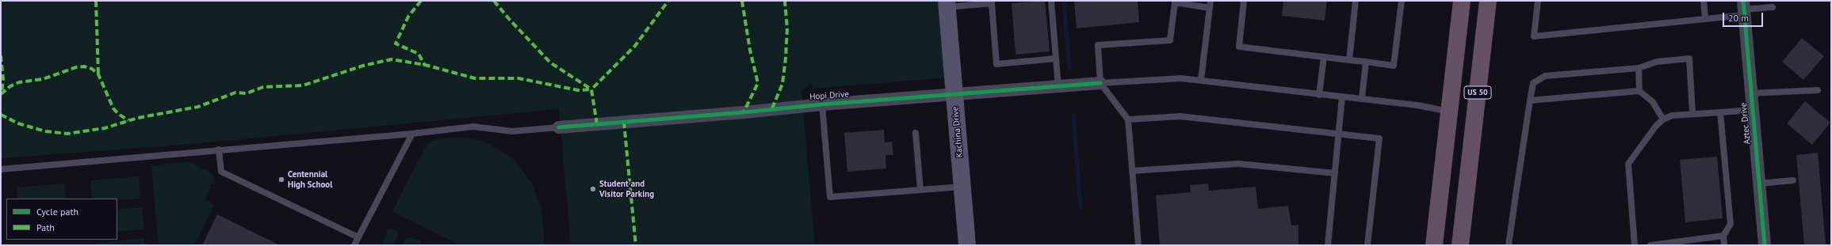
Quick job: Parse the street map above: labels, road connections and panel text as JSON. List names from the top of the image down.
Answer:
{
  "streets": {
    "highway": ["US 50"],
    "street": ["Hopi Drive", "Aztec Drive", "Kachina Drive"]
  },
  "crossings": [
    ["Hopi Drive", "Kachina Drive"]
  ],
  "places": ["Centennial High School", "Student and Visitor Parking"],
  "legend": ["Cycle path", "Path"],
  "scale_bar": "20 m"
}
